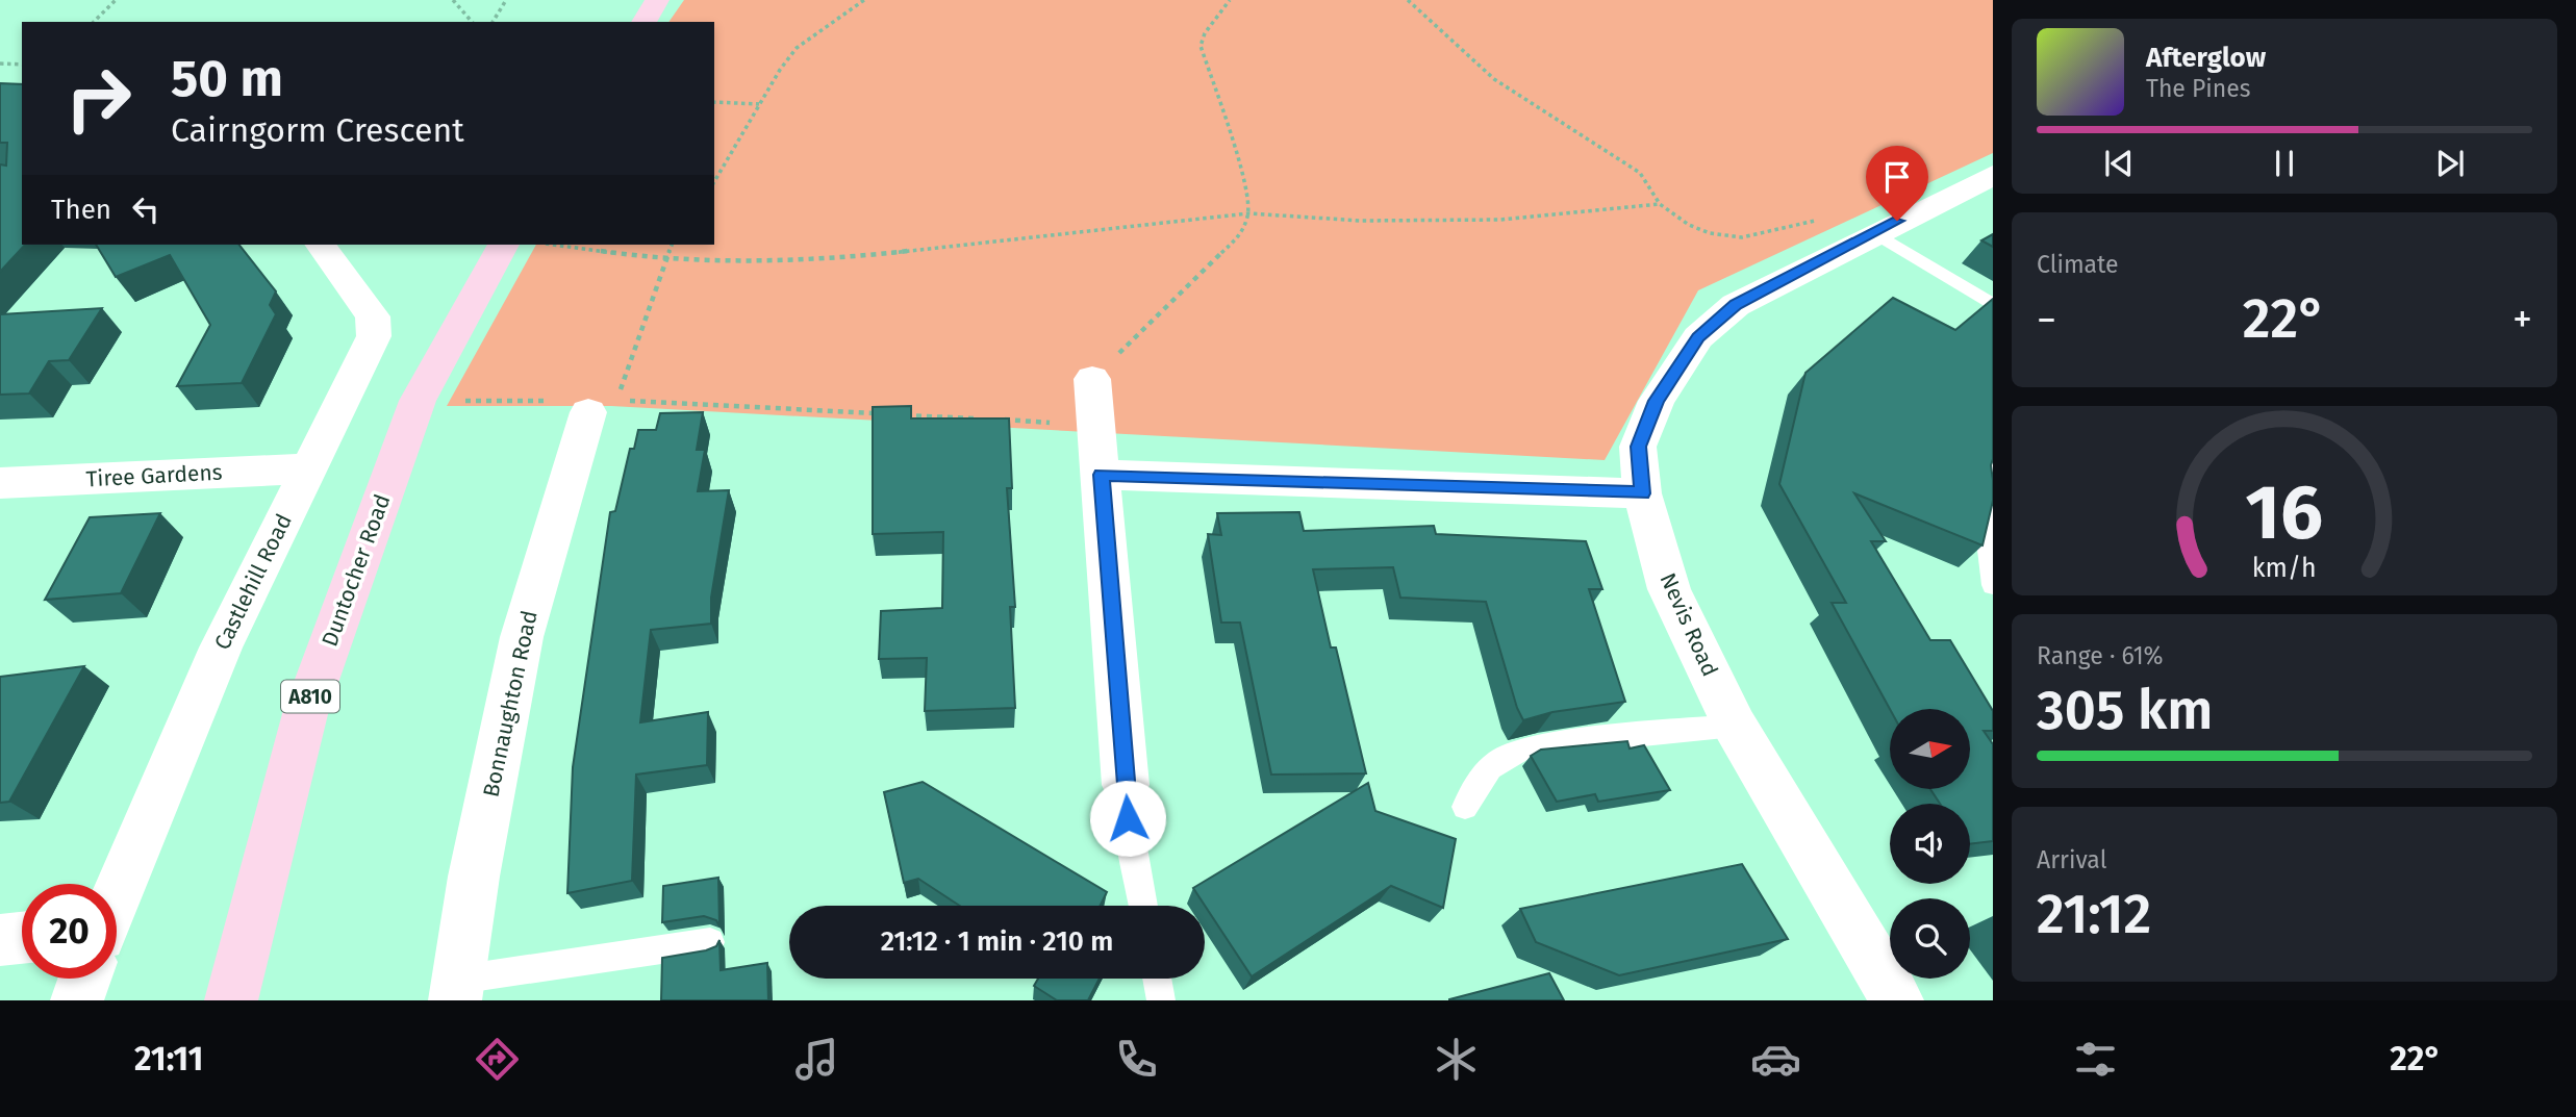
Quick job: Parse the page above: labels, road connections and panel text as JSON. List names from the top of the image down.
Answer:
{
  "streets": {
    "main road": ["Duntocher Road", "A810"],
    "street": [
      "Tiree Gardens",
      "Castlehill Road",
      "Nevis Road",
      "Bonnaughton Road"
    ]
  },
  "crossings": [
    ["Tiree Gardens", "Castlehill Road"]
  ],
  "north": "right",
  "page": {
    "turn": ["50 m", "Cairngorm Crescent"],
    "song": ["Afterglow", "The Pines"],
    "then": "Then",
    "tile": [
      "Climate",
      ["Range · 61%", "305 km"],
      ["Arrival", "21:12"]
    ],
    "heat": ["−", "22°", "+"],
    "limit": "20",
    "trip": "21:12 · 1 min · 210 m",
    "tabs": ["21:11", "22°"],
    "gauge": ["16", "km/h"]
  }
}
